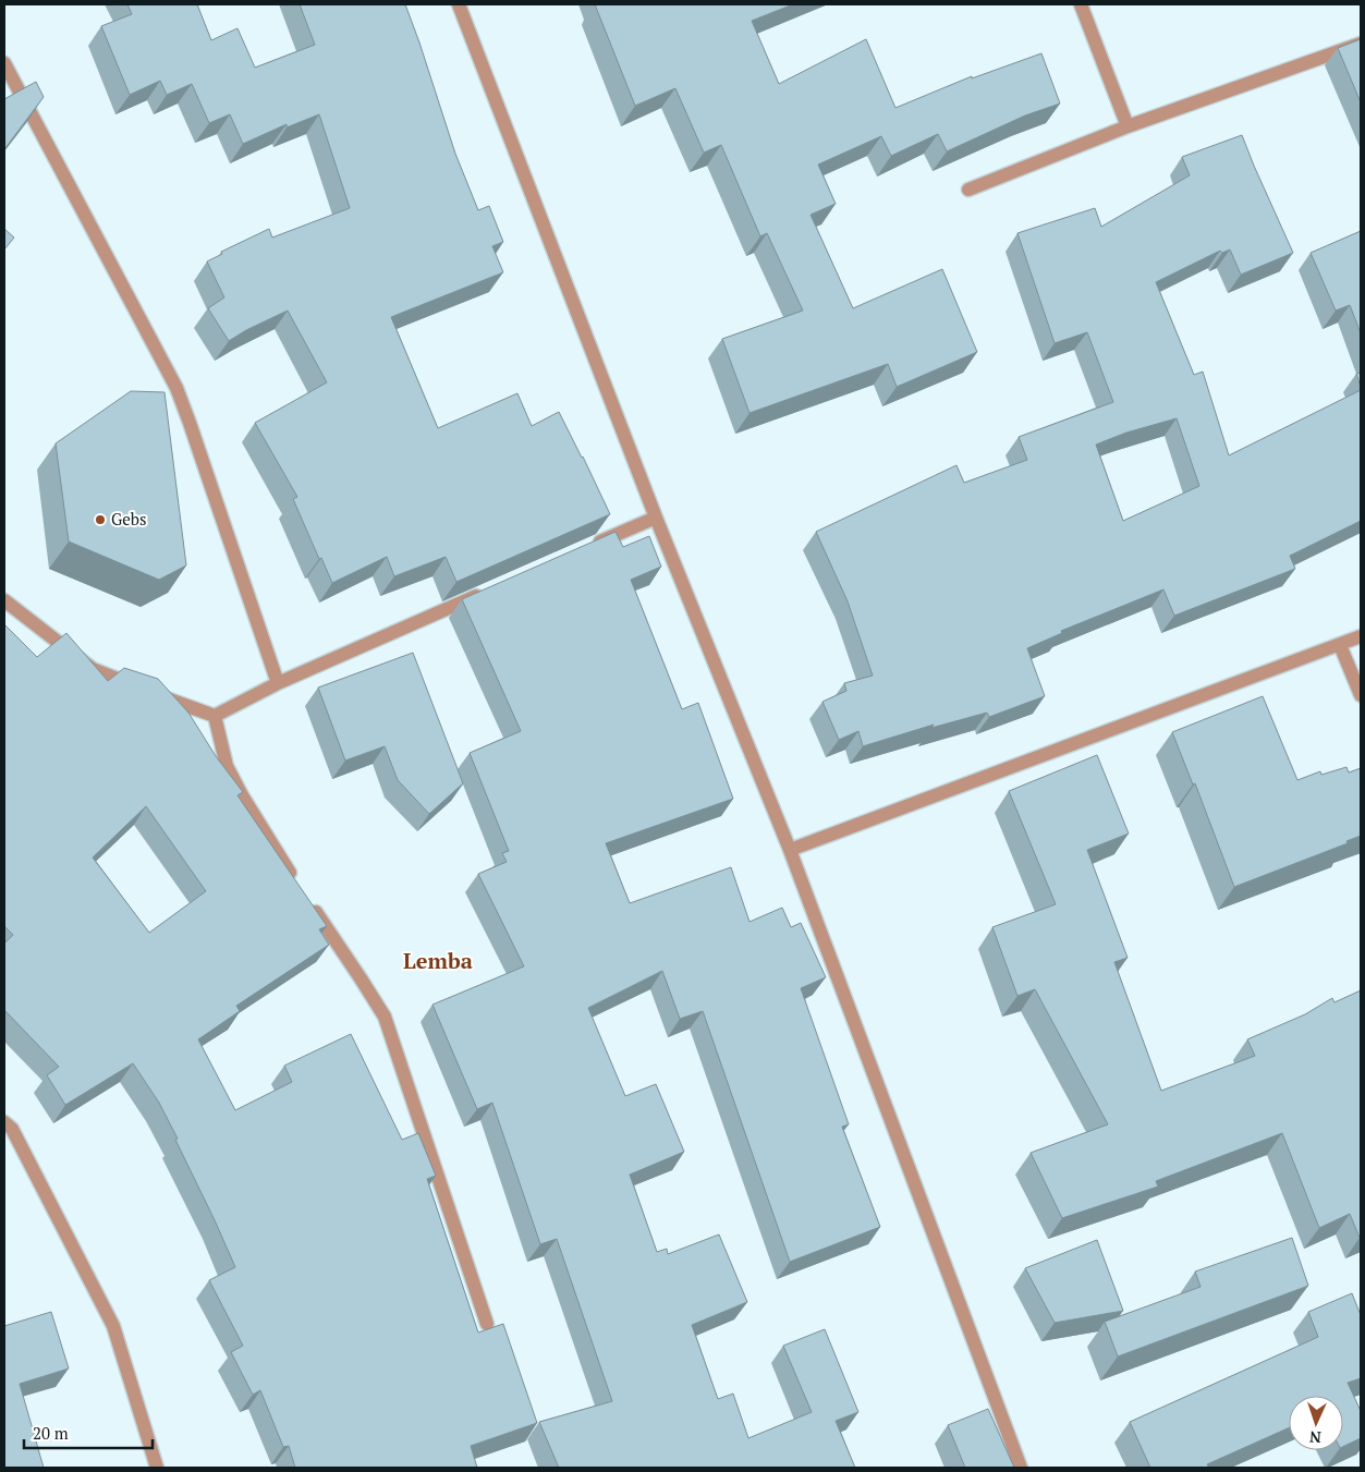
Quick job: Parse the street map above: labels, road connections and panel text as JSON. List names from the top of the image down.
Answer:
{
  "districts": ["Lemba"],
  "places": ["Gebs"],
  "scale_bar": "20 m",
  "north": "bottom"
}
